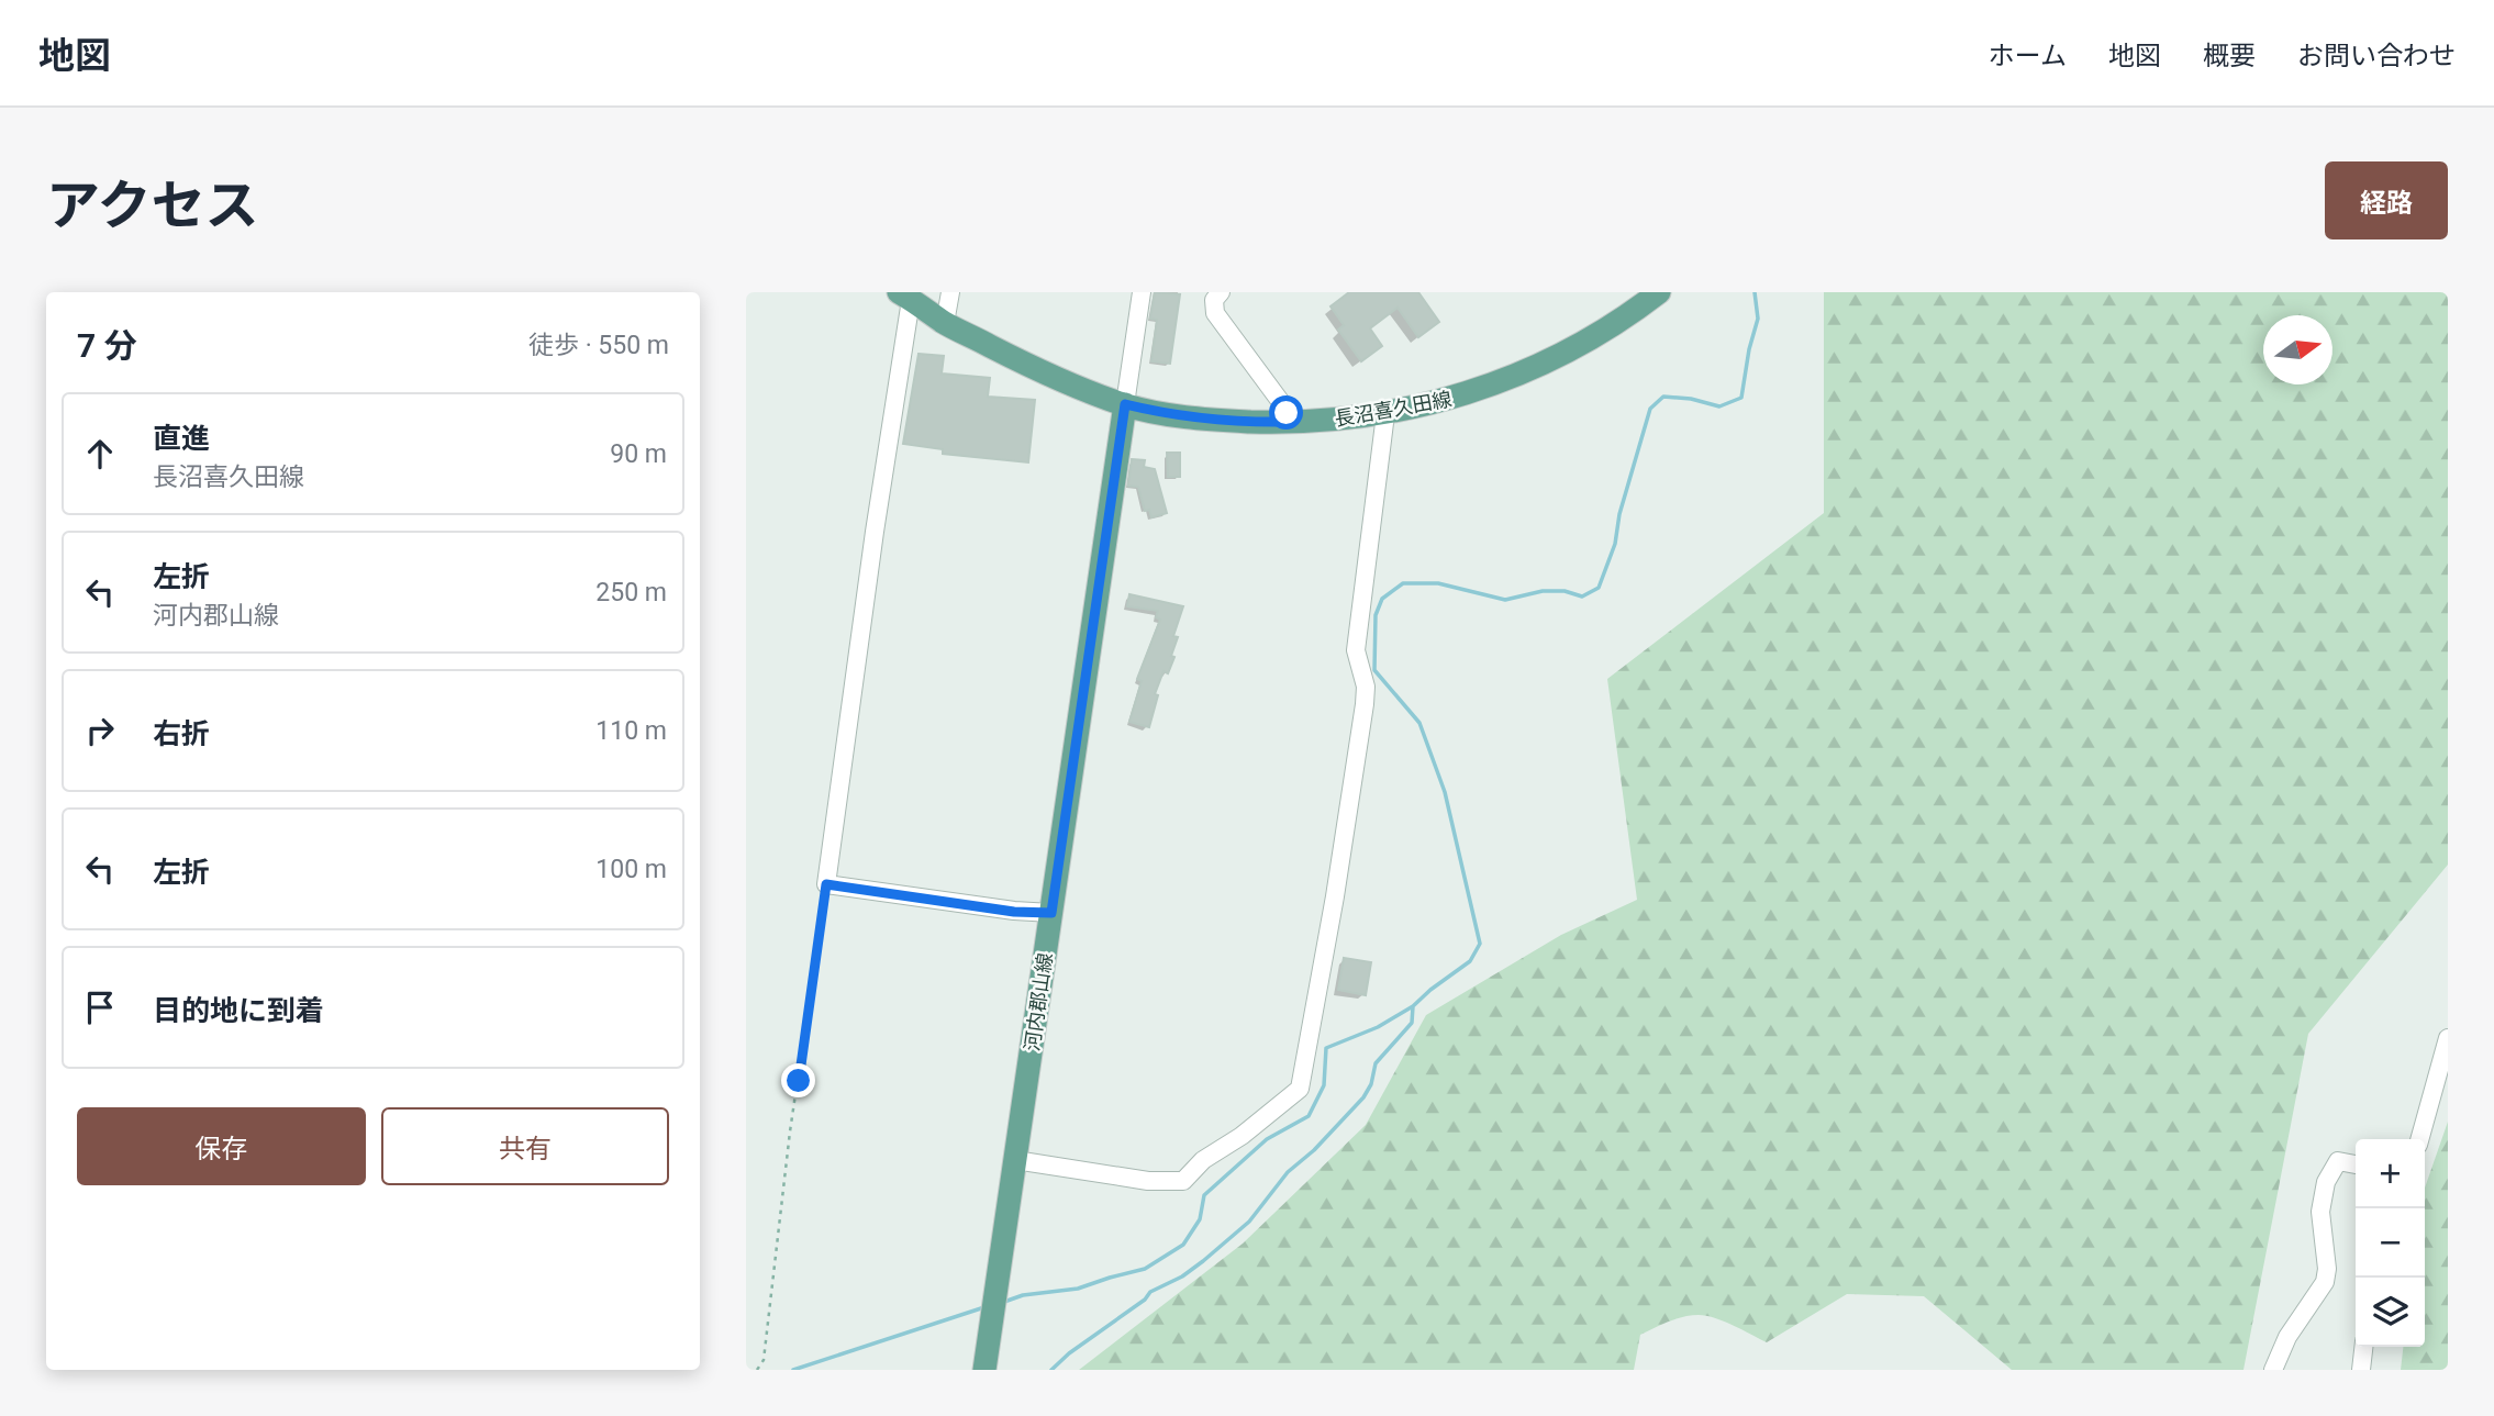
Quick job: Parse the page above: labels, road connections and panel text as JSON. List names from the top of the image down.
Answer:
{
  "streets": {
    "main road": ["長沼喜久田線", "河内郡山線"]
  },
  "crossings": [
    ["長沼喜久田線", "河内郡山線"]
  ],
  "north": "right",
  "page": {
    "header": "地図",
    "nav": [
      "ホーム",
      "地図",
      "概要",
      "お問い合わせ"
    ],
    "title": "アクセス",
    "buttons": [
      "経路",
      ["保存", "共有"]
    ],
    "heading": ["7 分", "徒歩 · 550 m"],
    "list": [
      ["直進", "長沼喜久田線", "90 m"],
      ["左折", "河内郡山線", "250 m"],
      ["右折", "110 m"],
      ["左折", "100 m"],
      "目的地に到着"
    ],
    "map_buttons": ["+", "−"]
  }
}
